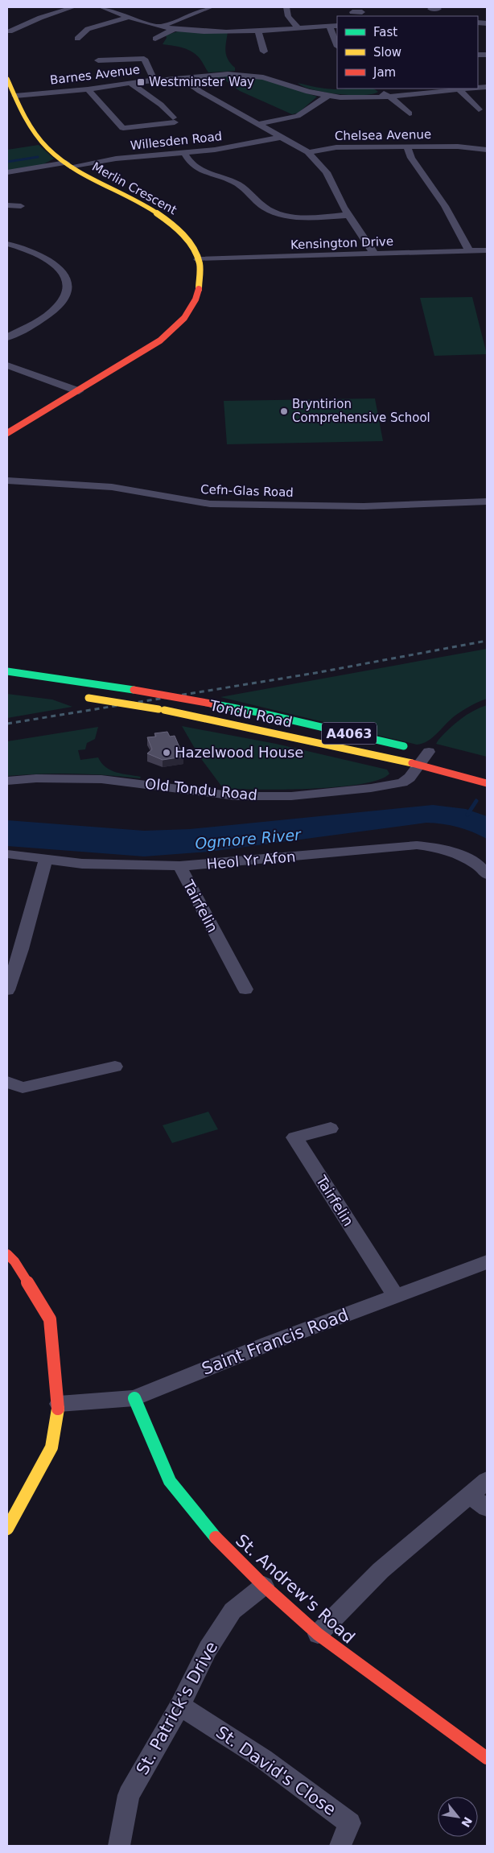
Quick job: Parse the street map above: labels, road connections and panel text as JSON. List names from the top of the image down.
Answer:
{
  "streets": {
    "street": [
      "Barnes Avenue",
      "Chelsea Avenue",
      "Willesden Road",
      "Merlin Crescent",
      "Kensington Drive",
      "Cefn-Glas Road",
      "Tondu Road",
      "A4063",
      "Old Tondu Road",
      "Heol Yr Afon",
      "Tairfelin",
      "Saint Francis Road",
      "St. Andrew's Road",
      "St. Patrick's Drive",
      "St. David's Close"
    ]
  },
  "crossings": [
    ["Barnes Avenue", "Merlin Crescent"],
    ["Willesden Road", "Merlin Crescent"],
    ["Merlin Crescent", "Kensington Drive"],
    ["Tondu Road", "Old Tondu Road"],
    ["Heol Yr Afon", "Tairfelin"],
    ["Tairfelin", "Saint Francis Road"],
    ["Saint Francis Road", "St. Andrew's Road"],
    ["St. Andrew's Road", "St. Patrick's Drive"],
    ["St. Patrick's Drive", "St. David's Close"]
  ],
  "water": ["Ogmore River"],
  "places": {
    "transit": ["Westminster Way"],
    "other": ["Bryntirion Comprehensive School", "Hazelwood House"]
  },
  "legend": ["Fast", "Slow", "Jam"],
  "north": "bottom right"
}
